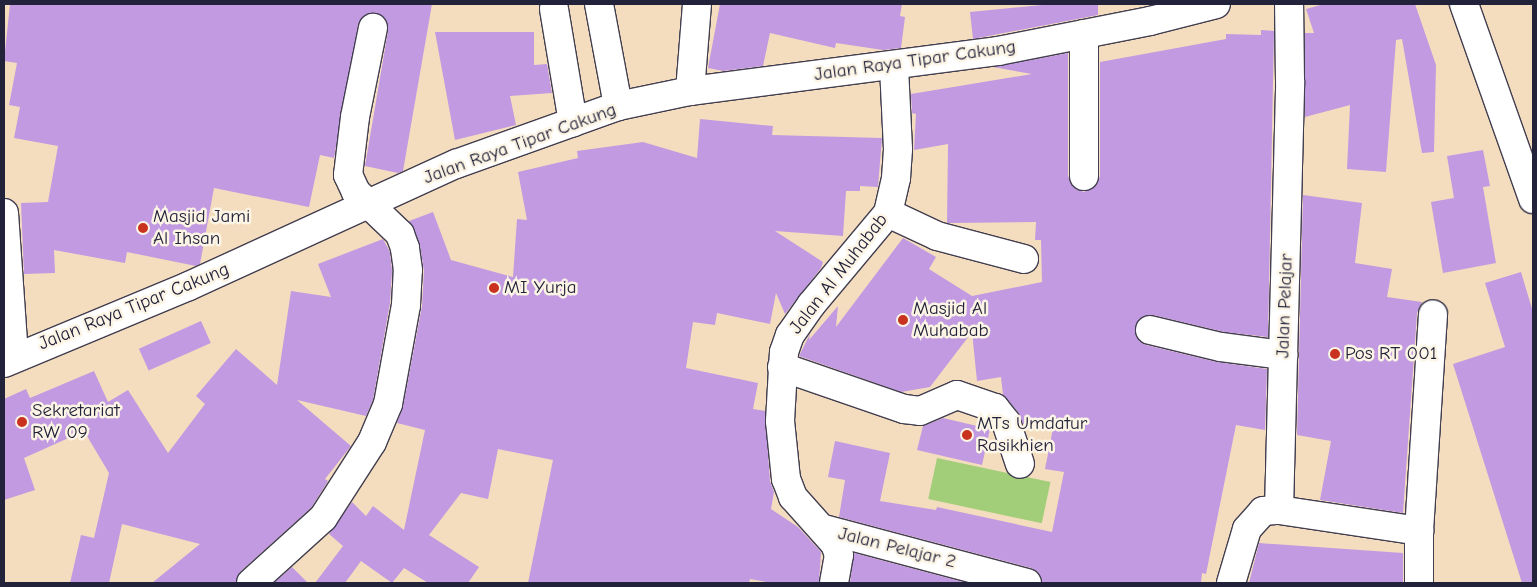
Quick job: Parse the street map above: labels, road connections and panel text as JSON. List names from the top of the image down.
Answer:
{
  "streets": {
    "street": [
      "Jalan Raya Tipar Cakung",
      "Jalan Al Muhabab",
      "Jalan Pelajar",
      "Jalan Pelajar 2"
    ]
  },
  "crossings": [
    ["Jalan Raya Tipar Cakung", "Jalan Al Muhabab"],
    ["Jalan Al Muhabab", "Jalan Pelajar 2"]
  ],
  "places": [
    "Masjid Jami Al Ihsan",
    "MI Yurja",
    "Masjid Al Muhabab",
    "Pos RT 001",
    "Sekretariat RW 09",
    "MTs Umdatur Rasikhien"
  ]
}
